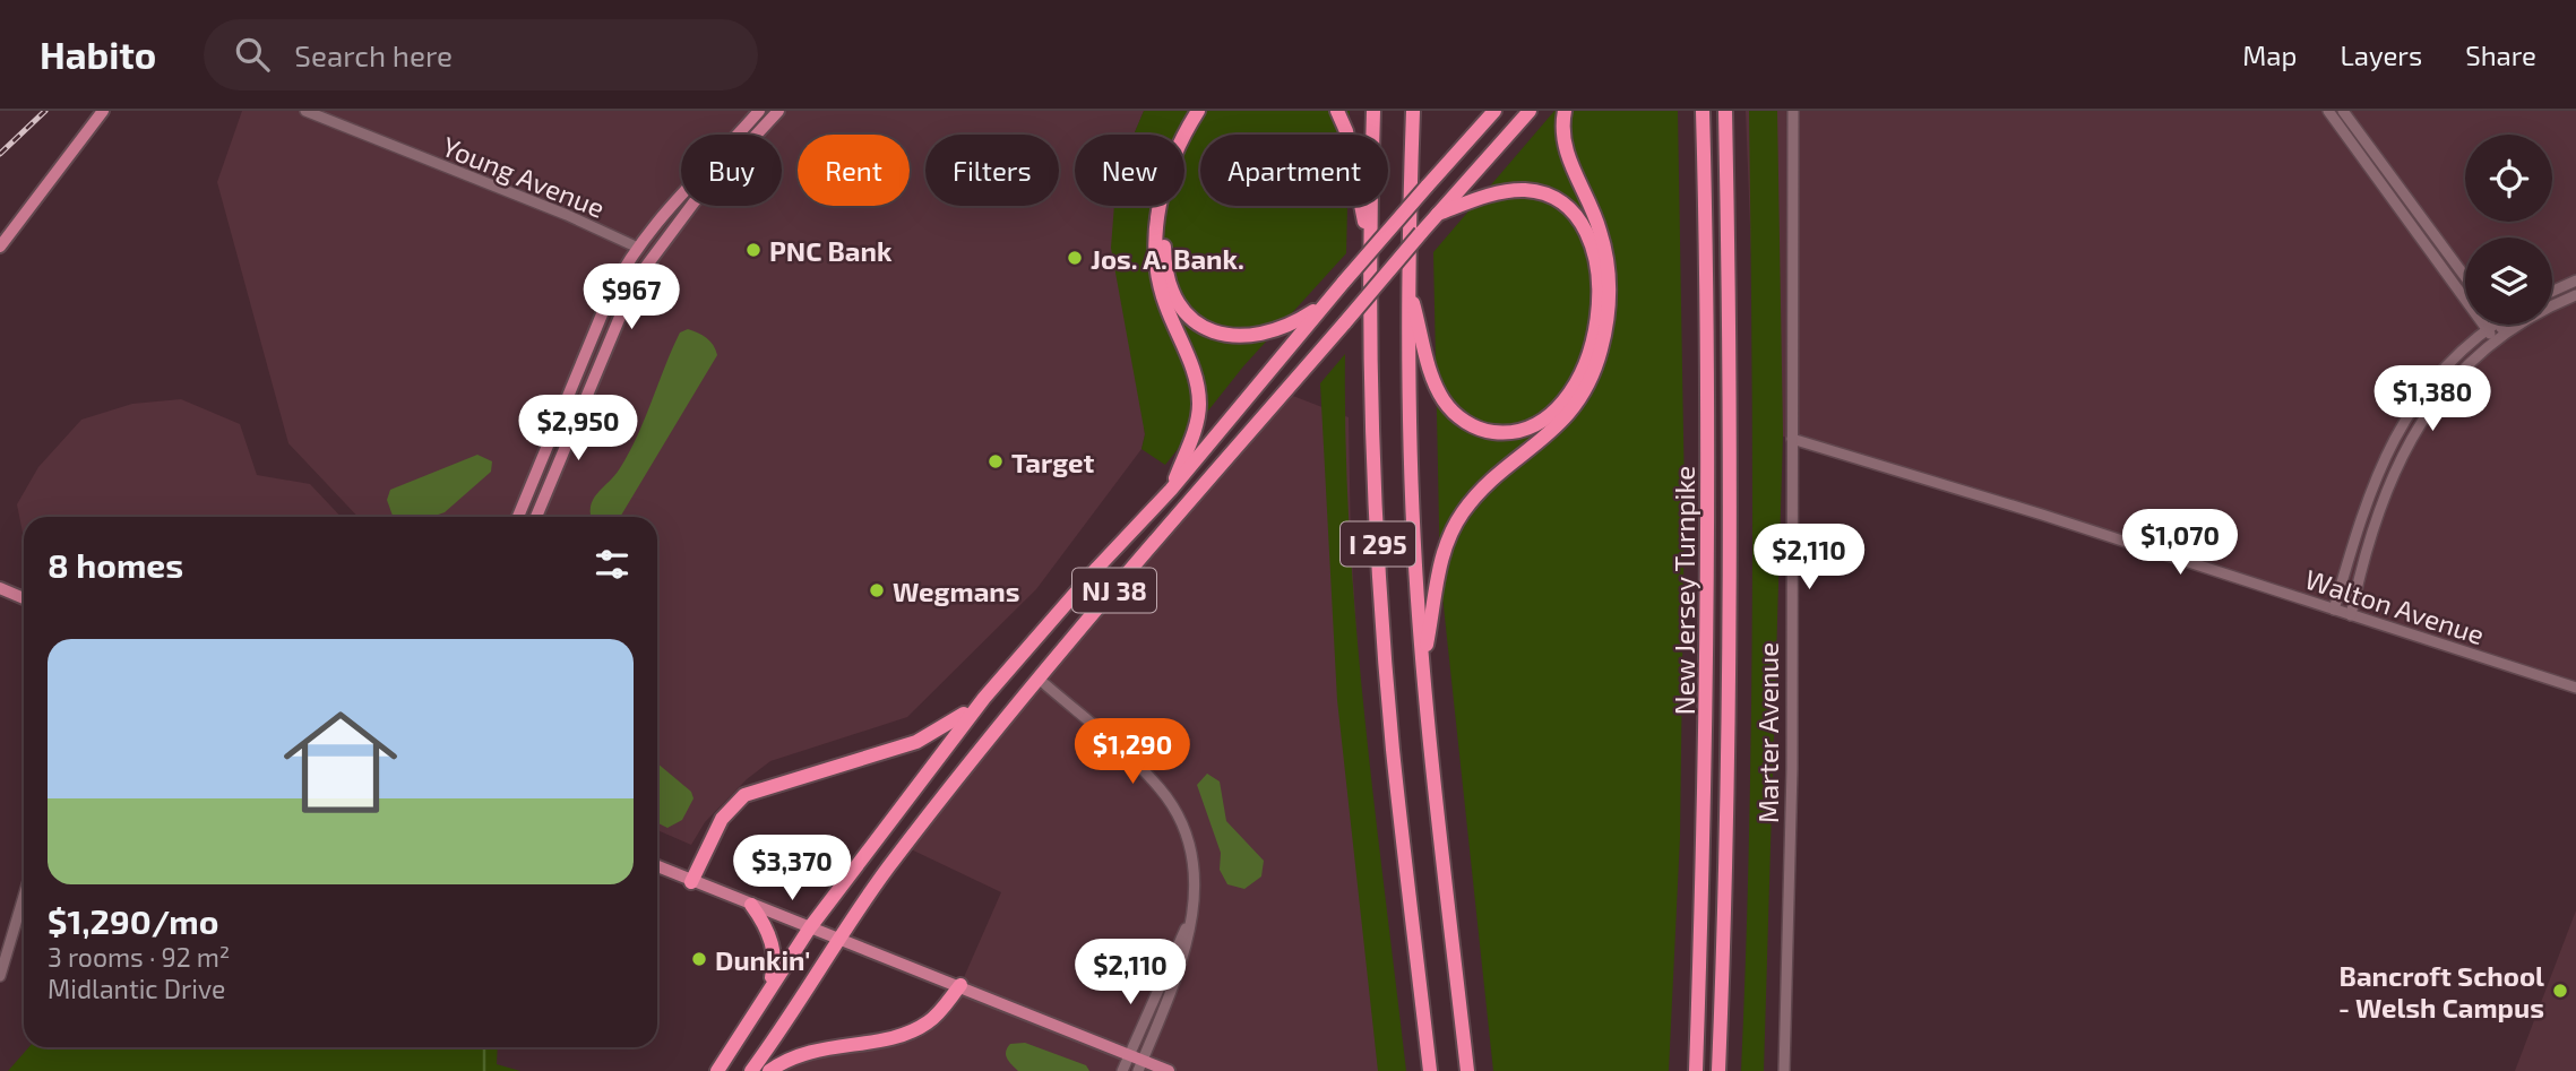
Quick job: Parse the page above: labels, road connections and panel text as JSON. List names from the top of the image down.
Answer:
{
  "streets": {
    "highway": ["I 295", "NJ 38", "New Jersey Turnpike"],
    "street": ["Young Avenue", "Walton Avenue", "Marter Avenue"]
  },
  "crossings": [
    ["Walton Avenue", "Marter Avenue"]
  ],
  "places": [
    "PNC Bank",
    "Jos. A. Bank.",
    "Target",
    "Wegmans",
    "Dunkin'",
    "Bancroft School - Welsh Campus"
  ],
  "page": {
    "header": "Habito",
    "search": "Search here",
    "nav": ["Map", "Layers", "Share"],
    "chip": [
      "Buy",
      "Rent",
      "Filters",
      "New",
      "Apartment"
    ],
    "price": [
      "$967",
      "$1,380",
      "$2,950",
      "$1,070",
      "$2,110",
      "$1,290",
      "$3,370",
      "$2,110"
    ],
    "heading": "8 homes",
    "list": [
      {
        "name": "$1,290/mo",
        "note": "3 rooms · 92 m² · Midlantic Drive"
      }
    ]
  }
}
